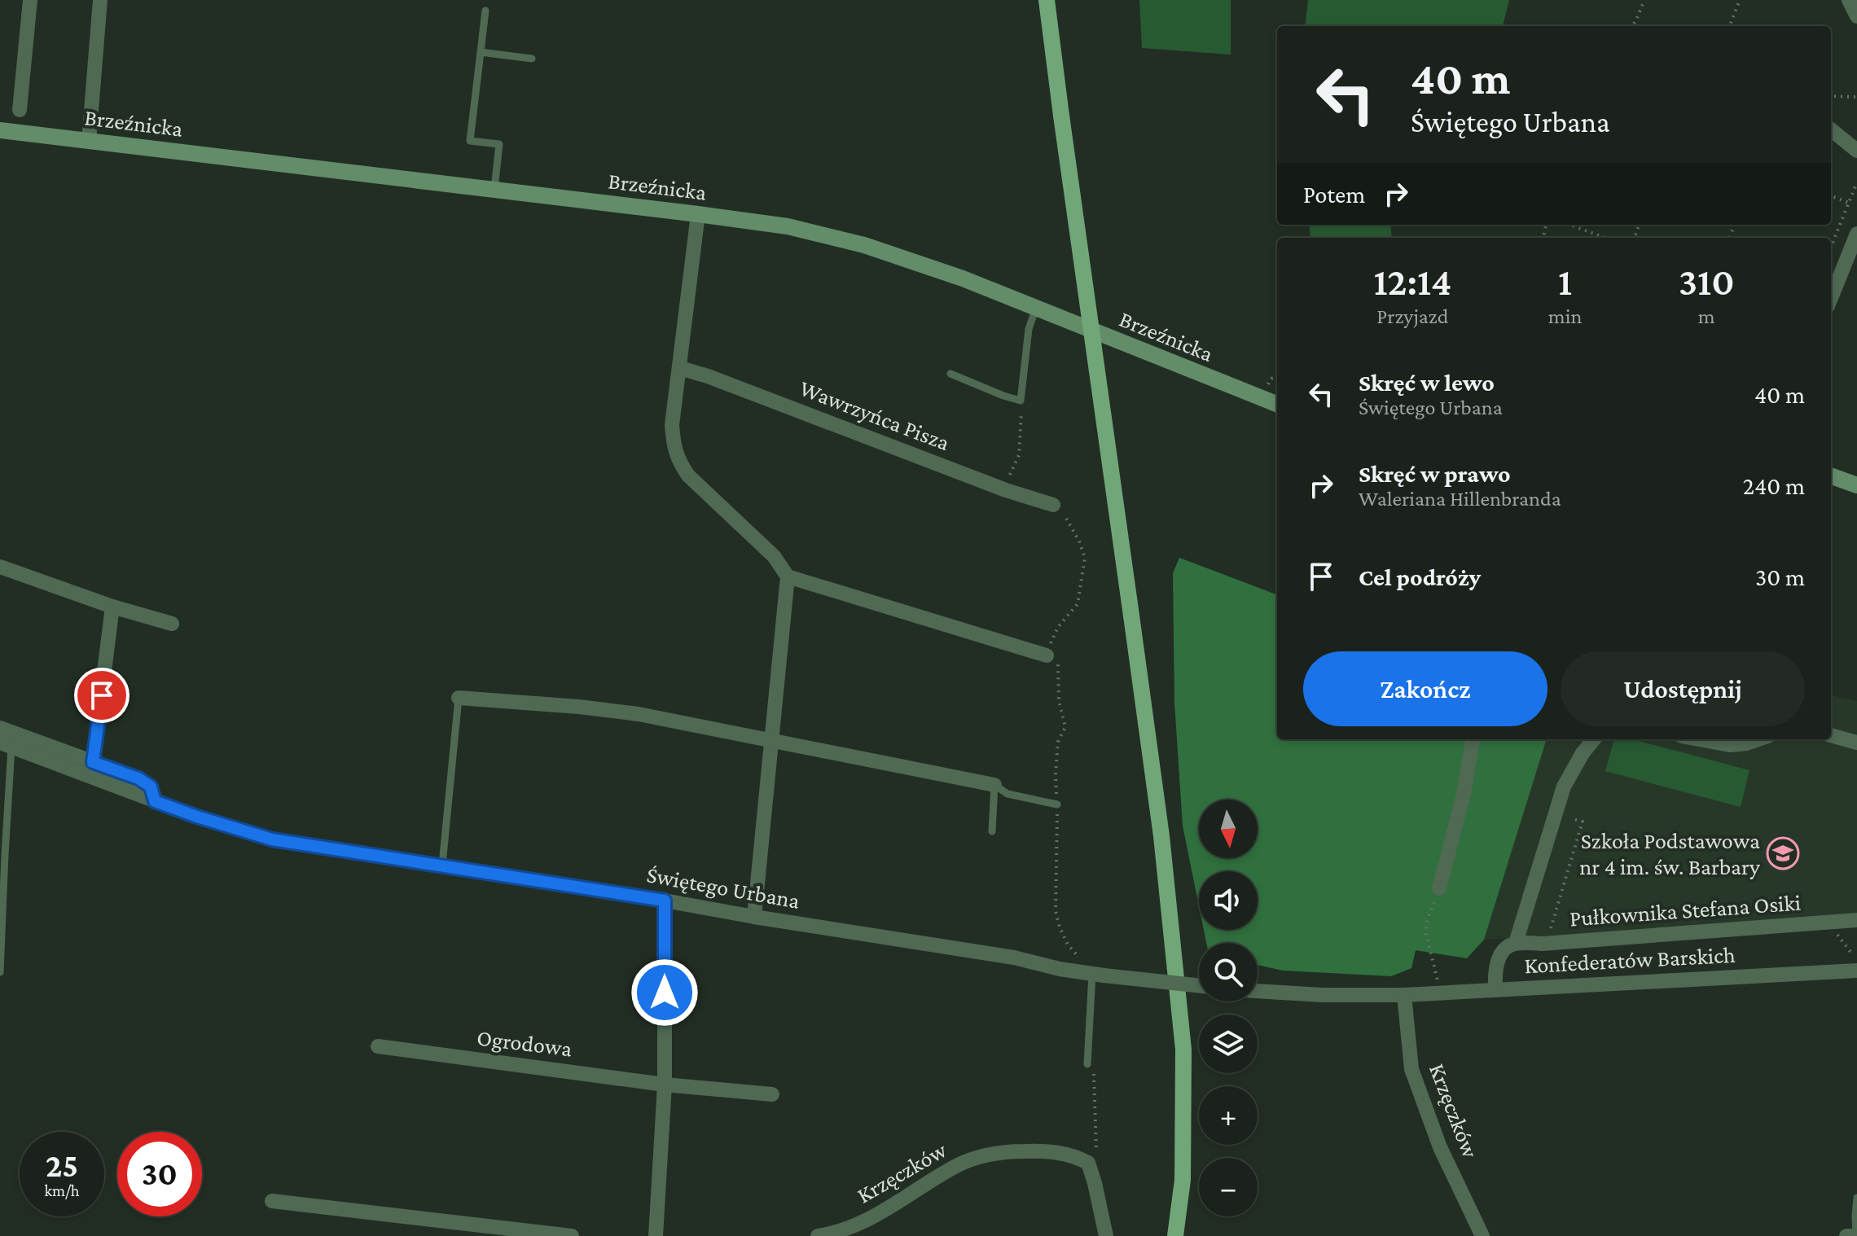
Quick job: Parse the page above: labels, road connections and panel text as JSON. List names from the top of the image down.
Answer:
{
  "streets": {
    "street": [
      "Brzeźnicka",
      "Wawrzyńca Pisza",
      "Świętego Urbana",
      "Pułkownika Stefana Osiki",
      "Konfederatów Barskich",
      "Ogrodowa",
      "Krzęczków"
    ]
  },
  "crossings": [
    ["Konfederatów Barskich", "Krzęczków"]
  ],
  "places": {
    "school or university": ["Szkoła Podstawowa nr 4 im. św. Barbary"]
  },
  "north": "bottom",
  "page": {
    "turn": ["40 m", "Świętego Urbana"],
    "then": "Potem",
    "eta": [
      "12:14",
      "Przyjazd",
      "1",
      "min",
      "310",
      "m"
    ],
    "list": [
      {
        "name": "Skręć w lewo",
        "note": "Świętego Urbana",
        "value": "40 m"
      },
      {
        "name": "Skręć w prawo",
        "note": "Waleriana Hillenbranda",
        "value": "240 m"
      },
      {
        "name": "Cel podróży",
        "value": "30 m"
      }
    ],
    "buttons": ["Zakończ", "Udostępnij"],
    "map_buttons": ["+", "−"],
    "speed": "25 km/h",
    "limit": "30"
  }
}
